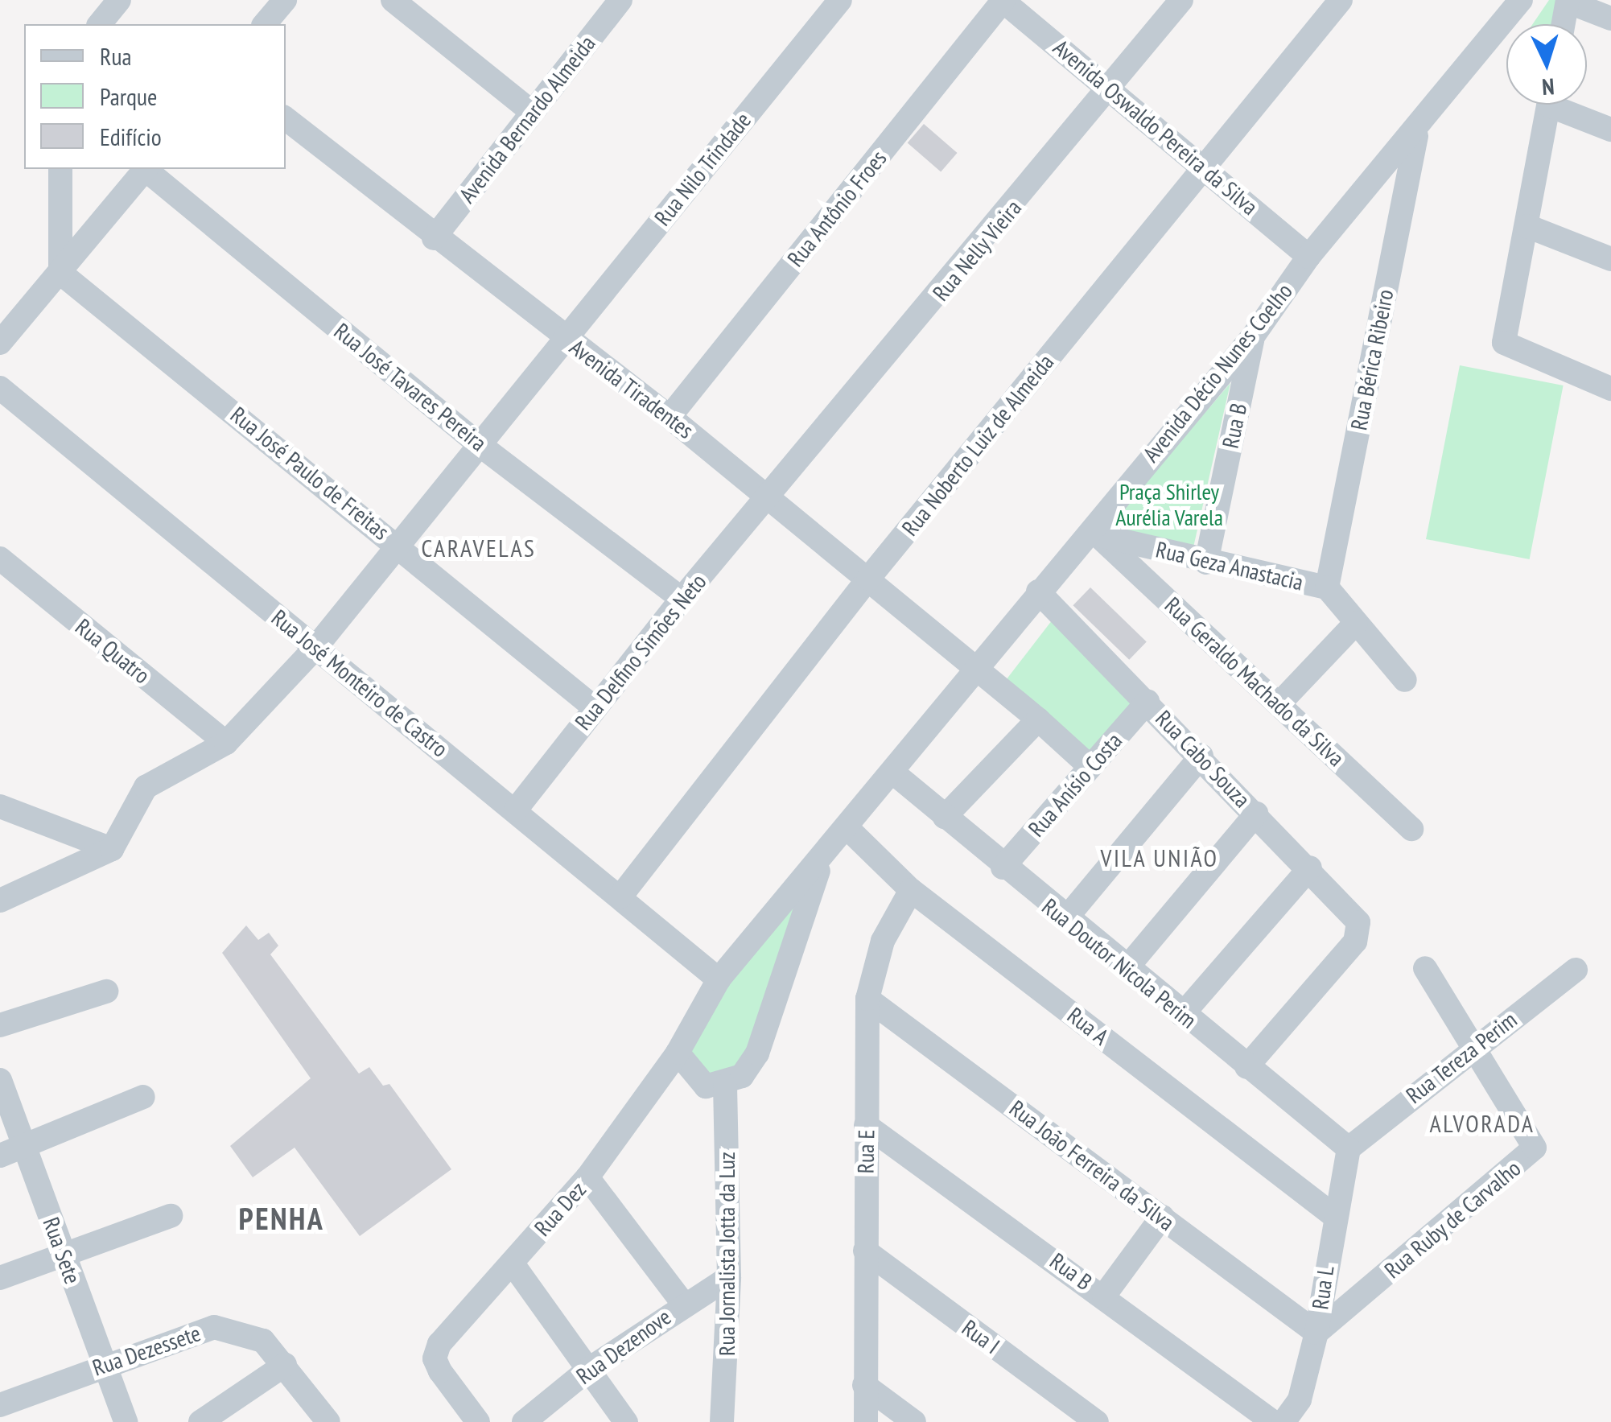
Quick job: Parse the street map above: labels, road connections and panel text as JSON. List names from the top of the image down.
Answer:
{
  "streets": {
    "street": [
      "Avenida Bernardo Almeida",
      "Avenida Oswaldo Pereira da Silva",
      "Rua Nilo Trindade",
      "Rua Antônio Froes",
      "Rua Nelly Vieira",
      "Rua Bérica Ribeiro",
      "Avenida Décio Nunes Coelho",
      "Rua José Tavares Pereira",
      "Avenida Tiradentes",
      "Rua B",
      "Rua Noberto Luiz de Almeida",
      "Rua José Paulo de Freitas",
      "Rua Geza Anastacia",
      "Rua Quatro",
      "Rua Delfino Simões Neto",
      "Rua Geraldo Machado da Silva",
      "Rua José Monteiro de Castro",
      "Rua Cabo Souza",
      "Rua Anísio Costa",
      "Rua Doutor Nicola Perim",
      "Rua A",
      "Rua Tereza Perim",
      "Rua E",
      "Rua João Ferreira da Silva",
      "Rua Dez",
      "Rua Ruby de Carvalho",
      "Rua Sete",
      "Rua Jornalista Jotta da Luz",
      "Rua L",
      "Rua I",
      "Rua Dezenove",
      "Rua Dezessete"
    ]
  },
  "crossings": [
    ["Avenida Bernardo Almeida", "Avenida Tiradentes"],
    ["Avenida Oswaldo Pereira da Silva", "Rua Antônio Froes"],
    ["Avenida Oswaldo Pereira da Silva", "Rua Nelly Vieira"],
    ["Avenida Oswaldo Pereira da Silva", "Avenida Décio Nunes Coelho"],
    ["Avenida Oswaldo Pereira da Silva", "Rua Noberto Luiz de Almeida"],
    ["Rua Nilo Trindade", "Rua José Tavares Pereira"],
    ["Rua Nilo Trindade", "Avenida Tiradentes"],
    ["Rua Nilo Trindade", "Rua José Paulo de Freitas"],
    ["Rua Nilo Trindade", "Rua Quatro"],
    ["Rua Nilo Trindade", "Rua José Monteiro de Castro"],
    ["Rua Antônio Froes", "Avenida Tiradentes"],
    ["Rua Nelly Vieira", "Avenida Tiradentes"],
    ["Rua Nelly Vieira", "Rua Delfino Simões Neto"],
    ["Rua Bérica Ribeiro", "Avenida Décio Nunes Coelho"],
    ["Rua Bérica Ribeiro", "Rua Geza Anastacia"],
    ["Avenida Décio Nunes Coelho", "Avenida Tiradentes"],
    ["Avenida Décio Nunes Coelho", "Rua B"],
    ["Avenida Décio Nunes Coelho", "Rua Geza Anastacia"],
    ["Avenida Décio Nunes Coelho", "Rua Geraldo Machado da Silva"],
    ["Avenida Décio Nunes Coelho", "Rua José Monteiro de Castro"],
    ["Avenida Décio Nunes Coelho", "Rua Cabo Souza"],
    ["Avenida Décio Nunes Coelho", "Rua Doutor Nicola Perim"],
    ["Avenida Décio Nunes Coelho", "Rua A"],
    ["Avenida Décio Nunes Coelho", "Rua Dez"],
    ["Rua José Tavares Pereira", "Rua Delfino Simões Neto"],
    ["Avenida Tiradentes", "Rua Noberto Luiz de Almeida"],
    ["Avenida Tiradentes", "Rua Delfino Simões Neto"],
    ["Avenida Tiradentes", "Rua Anísio Costa"],
    ["Rua B", "Rua Geza Anastacia"],
    ["Rua B", "Rua E"],
    ["Rua Noberto Luiz de Almeida", "Rua José Monteiro de Castro"],
    ["Rua José Paulo de Freitas", "Rua Delfino Simões Neto"],
    ["Rua Geza Anastacia", "Rua Geraldo Machado da Silva"],
    ["Rua Delfino Simões Neto", "Rua José Monteiro de Castro"],
    ["Rua José Monteiro de Castro", "Rua Dez"],
    ["Rua Cabo Souza", "Rua Anísio Costa"],
    ["Rua Cabo Souza", "Rua Doutor Nicola Perim"],
    ["Rua Anísio Costa", "Rua Doutor Nicola Perim"],
    ["Rua Doutor Nicola Perim", "Rua Tereza Perim"],
    ["Rua Doutor Nicola Perim", "Rua L"],
    ["Rua A", "Rua E"],
    ["Rua A", "Rua L"],
    ["Rua Tereza Perim", "Rua Ruby de Carvalho"],
    ["Rua Tereza Perim", "Rua L"],
    ["Rua E", "Rua João Ferreira da Silva"],
    ["Rua E", "Rua I"],
    ["Rua João Ferreira da Silva", "Rua Ruby de Carvalho"],
    ["Rua João Ferreira da Silva", "Rua L"],
    ["Rua Ruby de Carvalho", "Rua L"],
    ["Rua Sete", "Rua Dezessete"],
    ["Rua Jornalista Jotta da Luz", "Rua Dezenove"]
  ],
  "districts": [
    "CARAVELAS",
    "VILA UNIÃO",
    "ALVORADA",
    "PENHA"
  ],
  "parks": ["Praça Shirley Aurélia Varela"],
  "legend": ["Rua", "Parque", "Edifício"],
  "north": "bottom"
}
